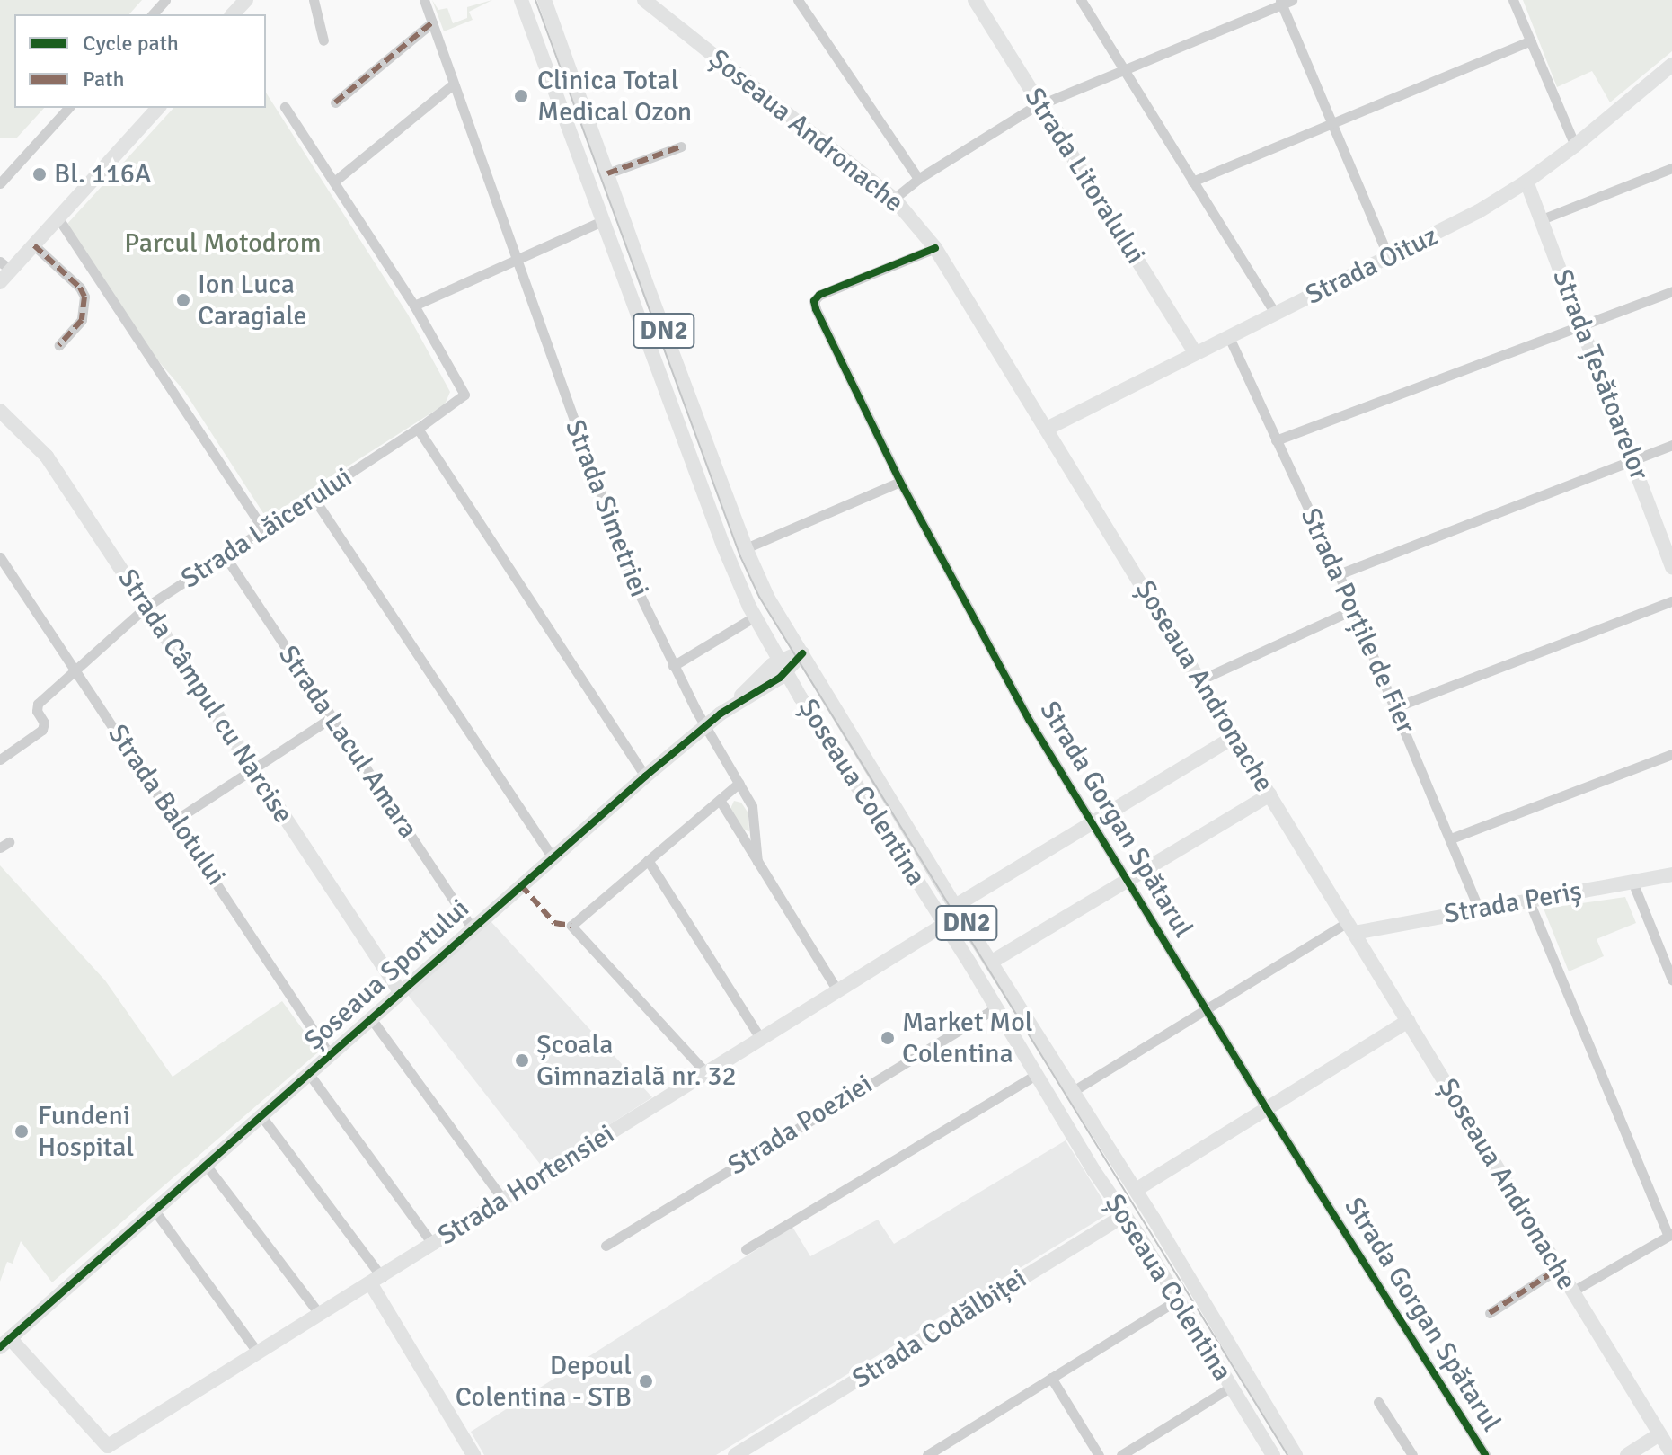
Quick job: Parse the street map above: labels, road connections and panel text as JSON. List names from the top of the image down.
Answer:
{
  "streets": {
    "street": [
      "Șoseaua Andronache",
      "Strada Litoralului",
      "Strada Oituz",
      "DN2",
      "Strada Țesătoarelor",
      "Strada Simetriei",
      "Strada Lăicerului",
      "Strada Porțile de Fier",
      "Strada Câmpul cu Narcise",
      "Strada Lacul Amara",
      "Șoseaua Colentina",
      "Strada Balotului",
      "Strada Gorgan Spătarul",
      "Strada Periș",
      "Șoseaua Sportului",
      "Strada Poeziei",
      "Strada Hortensiei",
      "Strada Codălbiței"
    ]
  },
  "crossings": [
    ["Șoseaua Andronache", "Strada Oituz"],
    ["Șoseaua Andronache", "Strada Gorgan Spătarul"],
    ["Șoseaua Andronache", "Strada Periș"],
    ["Strada Litoralului", "Strada Oituz"],
    ["Strada Oituz", "Strada Țesătoarelor"],
    ["Strada Oituz", "Strada Porțile de Fier"],
    ["Strada Simetriei", "Șoseaua Sportului"],
    ["Strada Simetriei", "Strada Hortensiei"],
    ["Strada Lăicerului", "Strada Câmpul cu Narcise"],
    ["Strada Lăicerului", "Strada Lacul Amara"],
    ["Strada Lăicerului", "Strada Balotului"],
    ["Strada Porțile de Fier", "Strada Periș"],
    ["Strada Câmpul cu Narcise", "Șoseaua Sportului"],
    ["Strada Lacul Amara", "Șoseaua Sportului"],
    ["Șoseaua Colentina", "Șoseaua Sportului"],
    ["Șoseaua Colentina", "Strada Poeziei"],
    ["Șoseaua Colentina", "Strada Hortensiei"],
    ["Șoseaua Colentina", "Strada Codălbiței"],
    ["Strada Balotului", "Șoseaua Sportului"]
  ],
  "parks": ["Parcul Motodrom"],
  "places": [
    "Clinica Total Medical Ozon",
    "Bl. 116A",
    "Ion Luca Caragiale",
    "Market Mol Colentina",
    "Școala Gimnazială nr. 32",
    "Fundeni Hospital",
    "Depoul Colentina - STB"
  ],
  "legend": ["Cycle path", "Path"]
}
